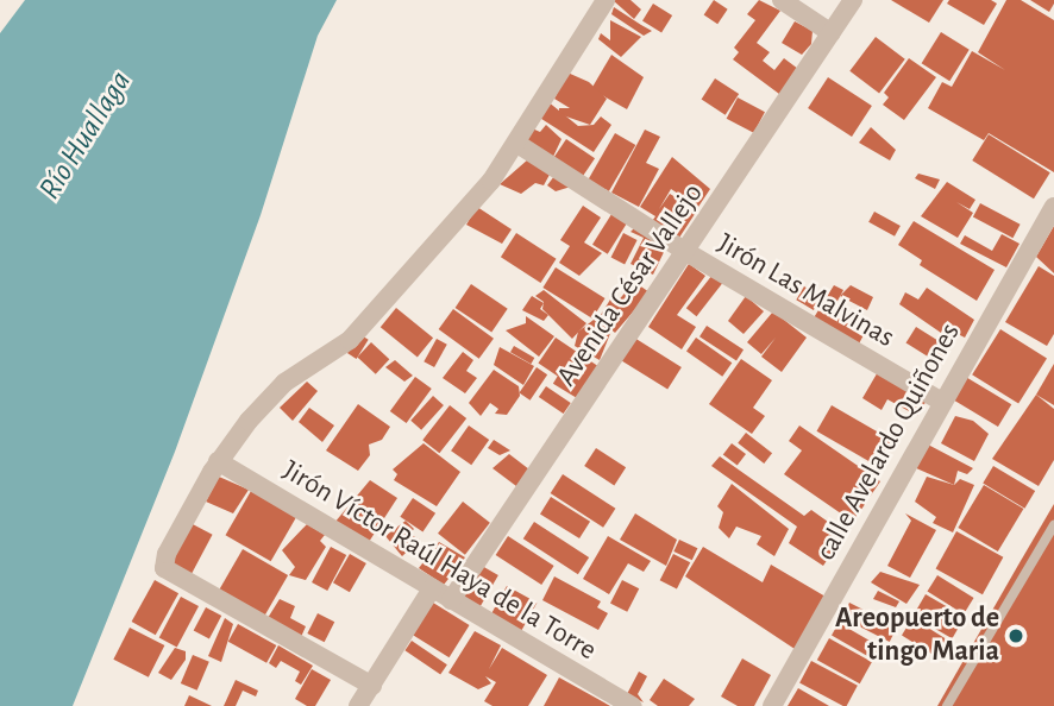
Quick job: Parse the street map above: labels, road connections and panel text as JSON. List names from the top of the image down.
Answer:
{
  "streets": {
    "street": [
      "Avenida César Vallejo",
      "Jirón Las Malvinas",
      "calle Avelardo Quiñones",
      "Jirón Víctor Raúl Haya de la Torre"
    ]
  },
  "crossings": [
    ["Avenida César Vallejo", "Jirón Las Malvinas"],
    ["Avenida César Vallejo", "Jirón Víctor Raúl Haya de la Torre"],
    ["Jirón Las Malvinas", "calle Avelardo Quiñones"]
  ],
  "water": ["Río Huallaga"],
  "places": ["Areopuerto de tingo Maria"]
}
